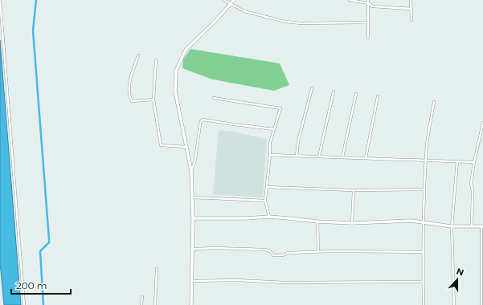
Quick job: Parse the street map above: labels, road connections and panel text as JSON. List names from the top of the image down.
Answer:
{
  "scale_bar": "200 m",
  "north": "top"
}
